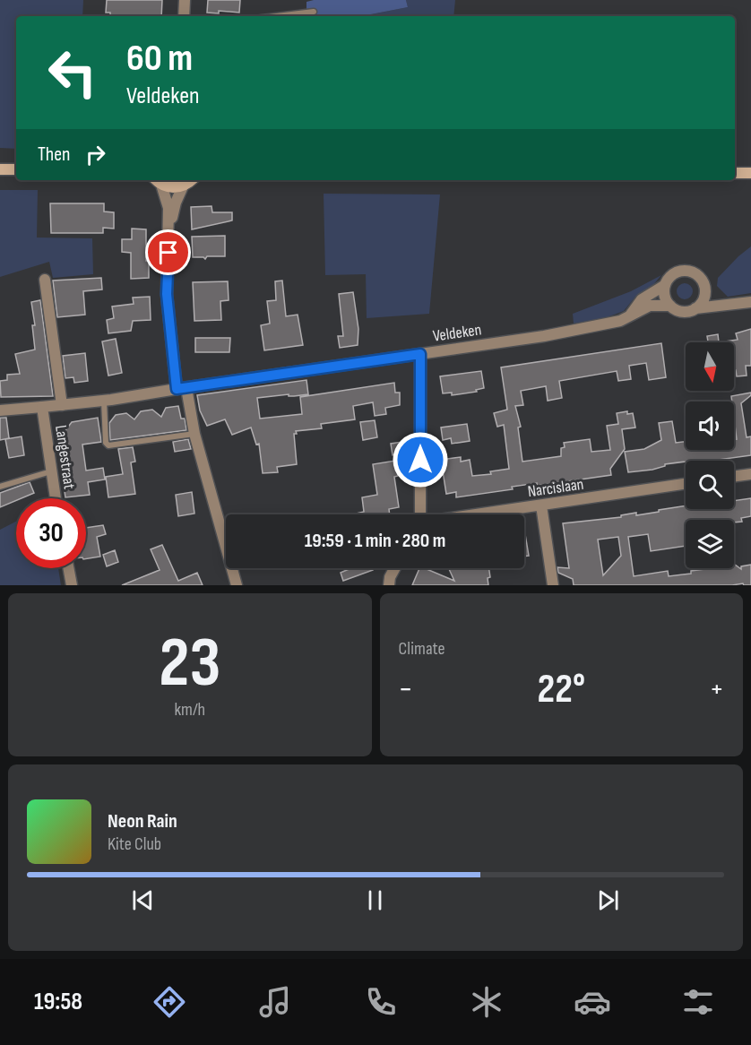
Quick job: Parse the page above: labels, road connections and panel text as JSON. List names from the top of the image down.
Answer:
{
  "streets": {
    "street": ["Veldeken", "Langestraat", "Narcislaan"]
  },
  "crossings": [
    ["Veldeken", "Langestraat"]
  ],
  "north": "bottom",
  "page": {
    "turn": ["60 m", "Veldeken"],
    "then": "Then",
    "limit": "30",
    "trip": "19:59 · 1 min · 280 m",
    "tile": [
      ["23", "km/h"],
      "Climate"
    ],
    "heat": ["−", "22°", "+"],
    "song": ["Neon Rain", "Kite Club"],
    "tabs": "19:58"
  }
}
